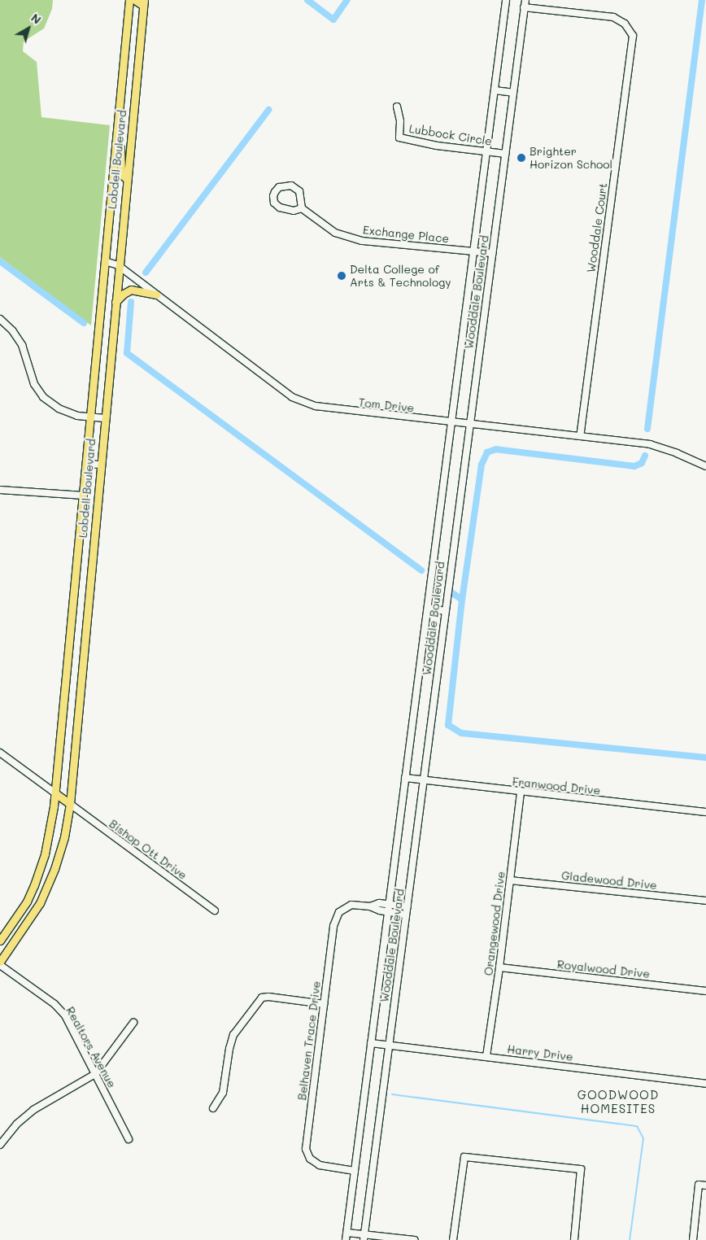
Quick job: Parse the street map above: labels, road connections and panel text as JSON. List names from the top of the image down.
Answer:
{
  "streets": {
    "main road": ["Lobdell Boulevard"],
    "street": [
      "Lubbock Circle",
      "Wooddale Court",
      "Exchange Place",
      "Wooddale Boulevard",
      "Tom Drive",
      "Franwood Drive",
      "Bishop Ott Drive",
      "Gladewood Drive",
      "Orangewood Drive",
      "Royalwood Drive",
      "Belhaven Trace Drive",
      "Realtors Avenue",
      "Harry Drive"
    ]
  },
  "crossings": [
    ["Lubbock Circle", "Wooddale Boulevard"],
    ["Lobdell Boulevard", "Tom Drive"],
    ["Lobdell Boulevard", "Bishop Ott Drive"],
    ["Wooddale Court", "Wooddale Boulevard"],
    ["Wooddale Court", "Tom Drive"],
    ["Exchange Place", "Wooddale Boulevard"],
    ["Wooddale Boulevard", "Tom Drive"],
    ["Wooddale Boulevard", "Franwood Drive"],
    ["Wooddale Boulevard", "Belhaven Trace Drive"],
    ["Wooddale Boulevard", "Harry Drive"],
    ["Franwood Drive", "Orangewood Drive"],
    ["Gladewood Drive", "Orangewood Drive"],
    ["Orangewood Drive", "Royalwood Drive"],
    ["Orangewood Drive", "Harry Drive"]
  ],
  "districts": ["GOODWOOD HOMESITES"],
  "places": ["Brighter Horizon School", "Delta College of Arts & Technology"],
  "north": "top right"
}
